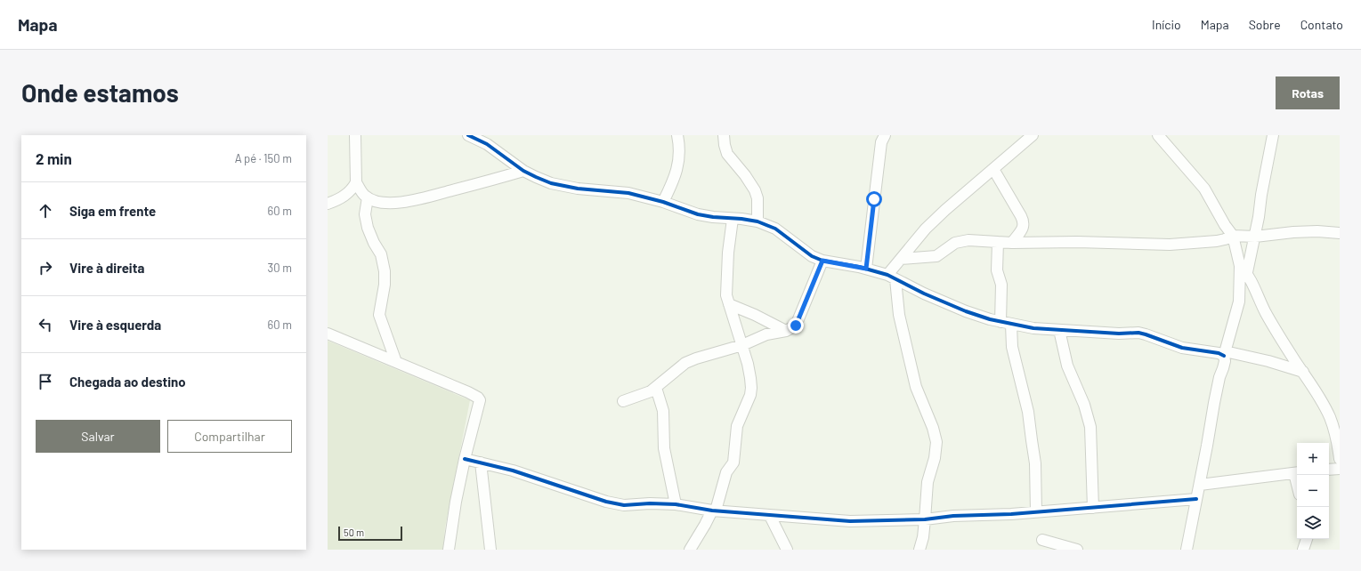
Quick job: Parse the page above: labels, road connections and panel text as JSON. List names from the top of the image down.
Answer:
{
  "scale_bar": "50 m",
  "page": {
    "header": "Mapa",
    "nav": [
      "Início",
      "Mapa",
      "Sobre",
      "Contato"
    ],
    "buttons": [
      "Rotas",
      ["Salvar", "Compartilhar"]
    ],
    "title": "Onde estamos",
    "heading": ["2 min", "A pé · 150 m"],
    "list": [
      ["Siga em frente", "60 m"],
      ["Vire à direita", "30 m"],
      ["Vire à esquerda", "60 m"],
      "Chegada ao destino"
    ],
    "map_buttons": ["+", "−"],
    "scale": "50 m"
  }
}
